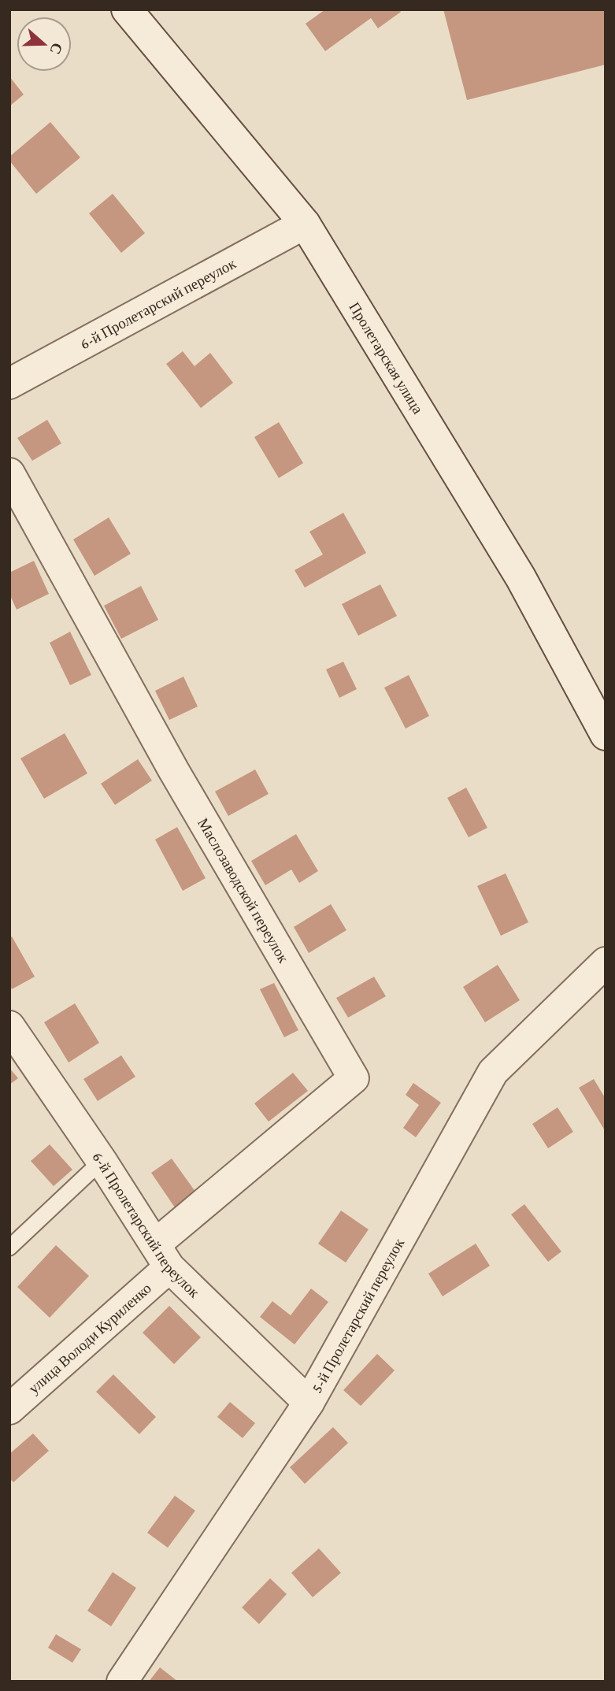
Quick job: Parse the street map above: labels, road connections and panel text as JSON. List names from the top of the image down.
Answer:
{
  "streets": {
    "street": [
      "6-й Пролетарский переулок",
      "Пролетарская улица",
      "Маслозаводской переулок",
      "5-й Пролетарский переулок",
      "улица Володи Куриленко"
    ]
  },
  "crossings": [
    ["6-й Пролетарский переулок", "Пролетарская улица"],
    ["6-й Пролетарский переулок", "Маслозаводской переулок"],
    ["6-й Пролетарский переулок", "5-й Пролетарский переулок"],
    ["6-й Пролетарский переулок", "улица Володи Куриленко"],
    ["Маслозаводской переулок", "улица Володи Куриленко"]
  ],
  "north": "right"
}
